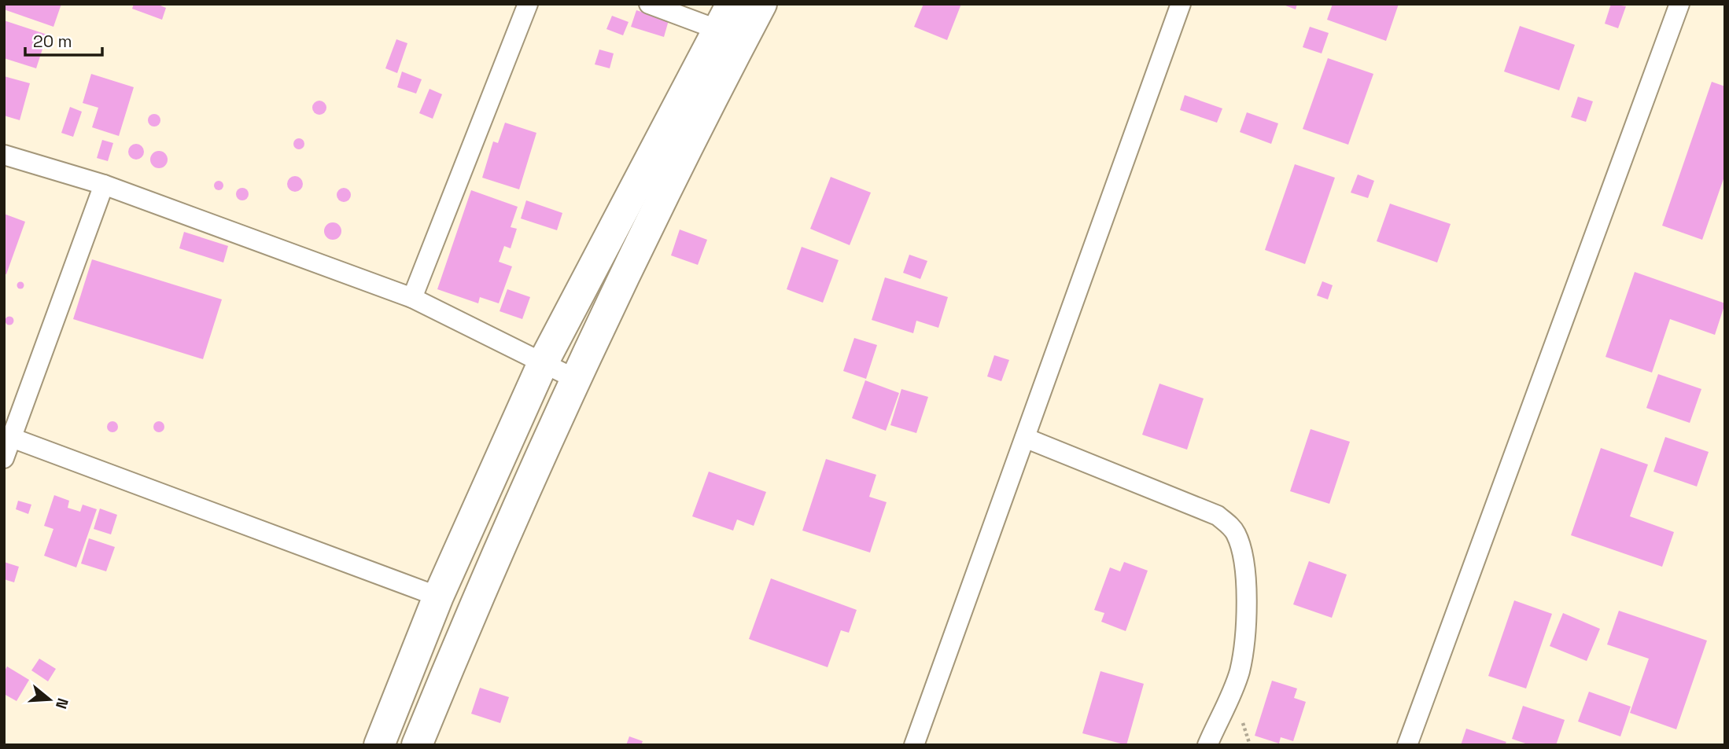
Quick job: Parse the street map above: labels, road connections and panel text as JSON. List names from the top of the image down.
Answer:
{
  "scale_bar": "20 m",
  "north": "right"
}
